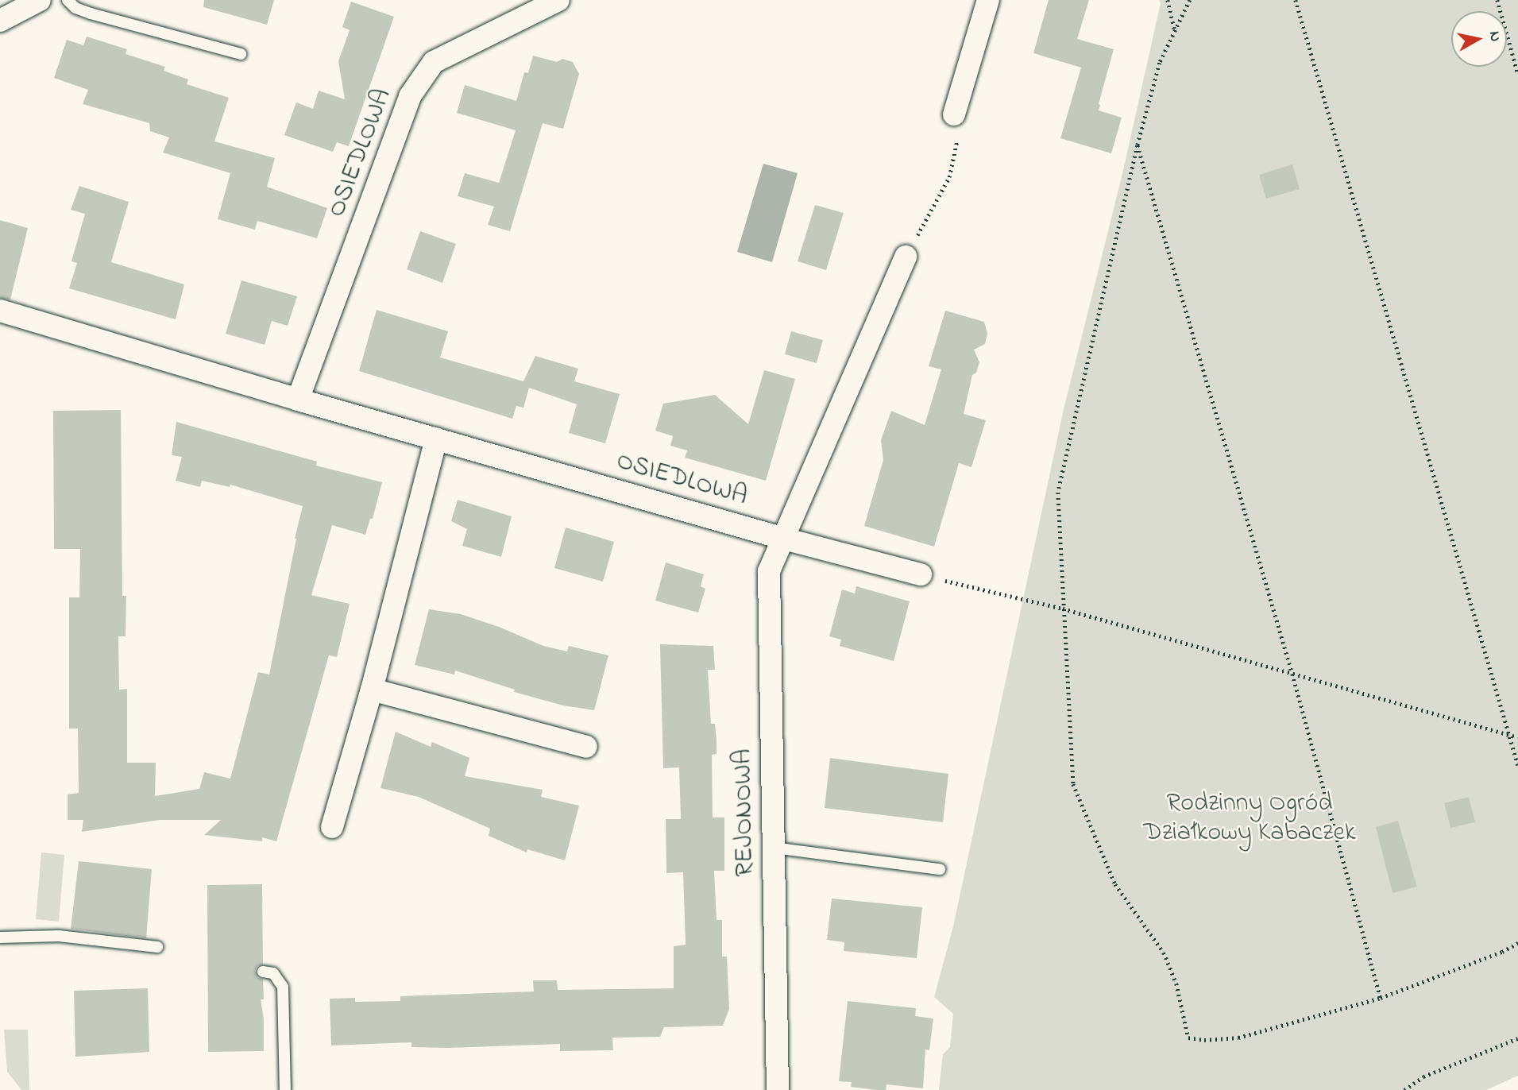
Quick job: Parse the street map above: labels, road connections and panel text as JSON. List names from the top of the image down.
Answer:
{
  "streets": {
    "street": ["OSIEDLOWA", "REJONOWA"]
  },
  "crossings": [
    ["OSIEDLOWA", "REJONOWA"]
  ],
  "parks": ["Rodzinny Ogród Działkowy Kabaczek"],
  "north": "right"
}
